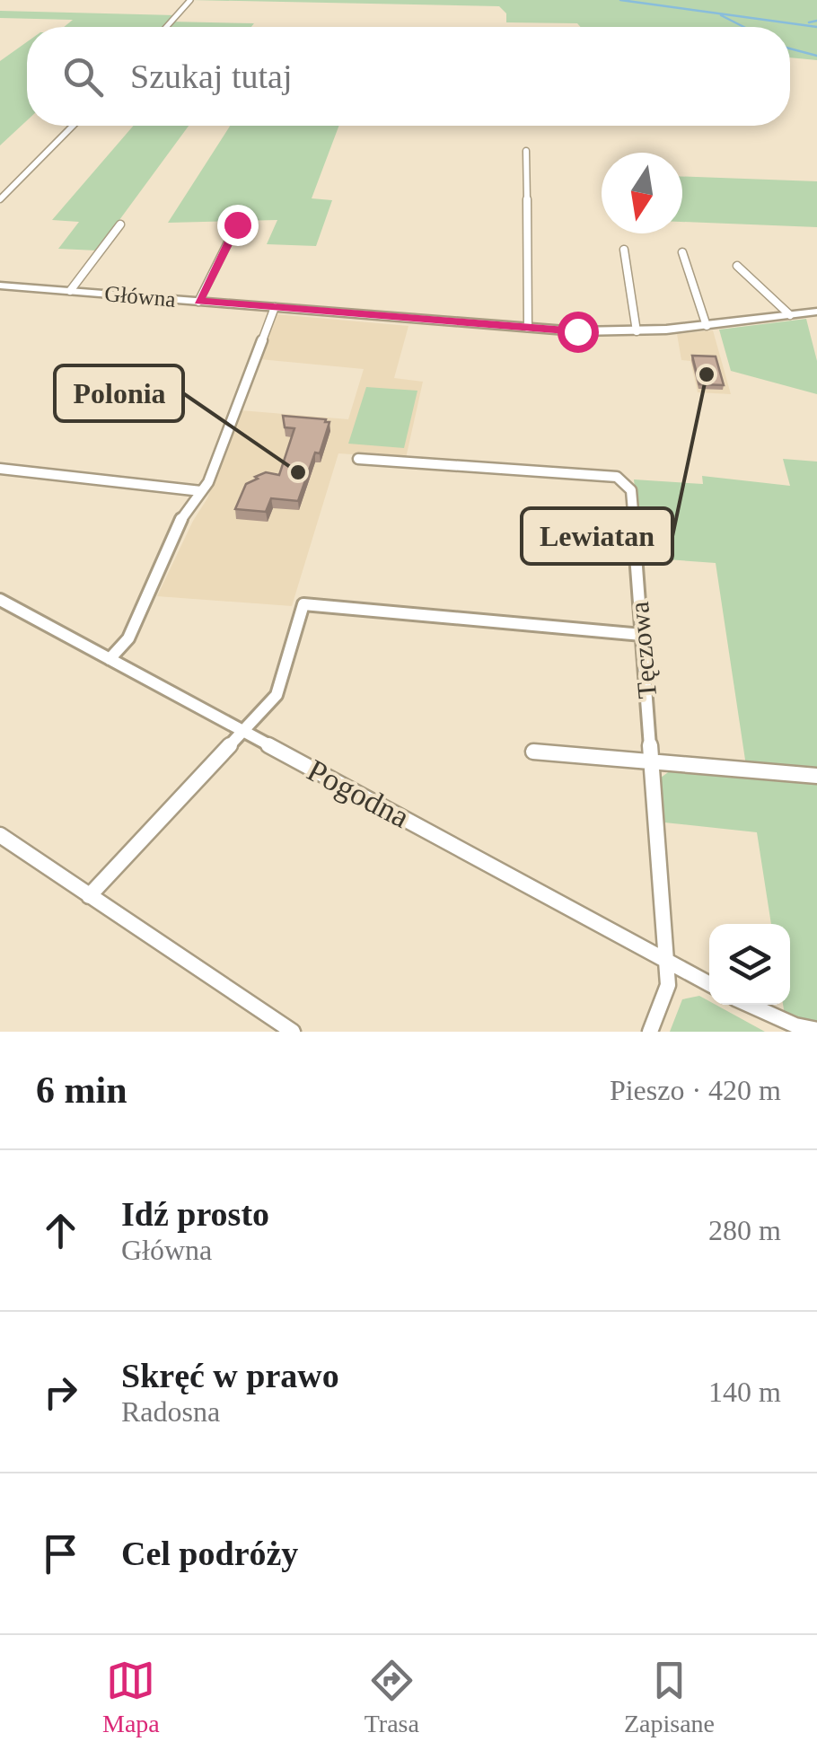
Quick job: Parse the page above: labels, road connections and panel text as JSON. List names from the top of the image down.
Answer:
{
  "streets": {
    "street": ["Główna", "Tęczowa", "Pogodna"]
  },
  "crossings": [
    ["Tęczowa", "Pogodna"]
  ],
  "places": ["Lewiatan", "Polonia"],
  "north": "bottom",
  "page": {
    "search": "Szukaj tutaj",
    "heading": ["6 min", "Pieszo · 420 m"],
    "list": [
      ["Idź prosto", "Główna", "280 m"],
      ["Skręć w prawo", "Radosna", "140 m"],
      "Cel podróży"
    ],
    "nav": ["Mapa", "Trasa", "Zapisane"]
  }
}
